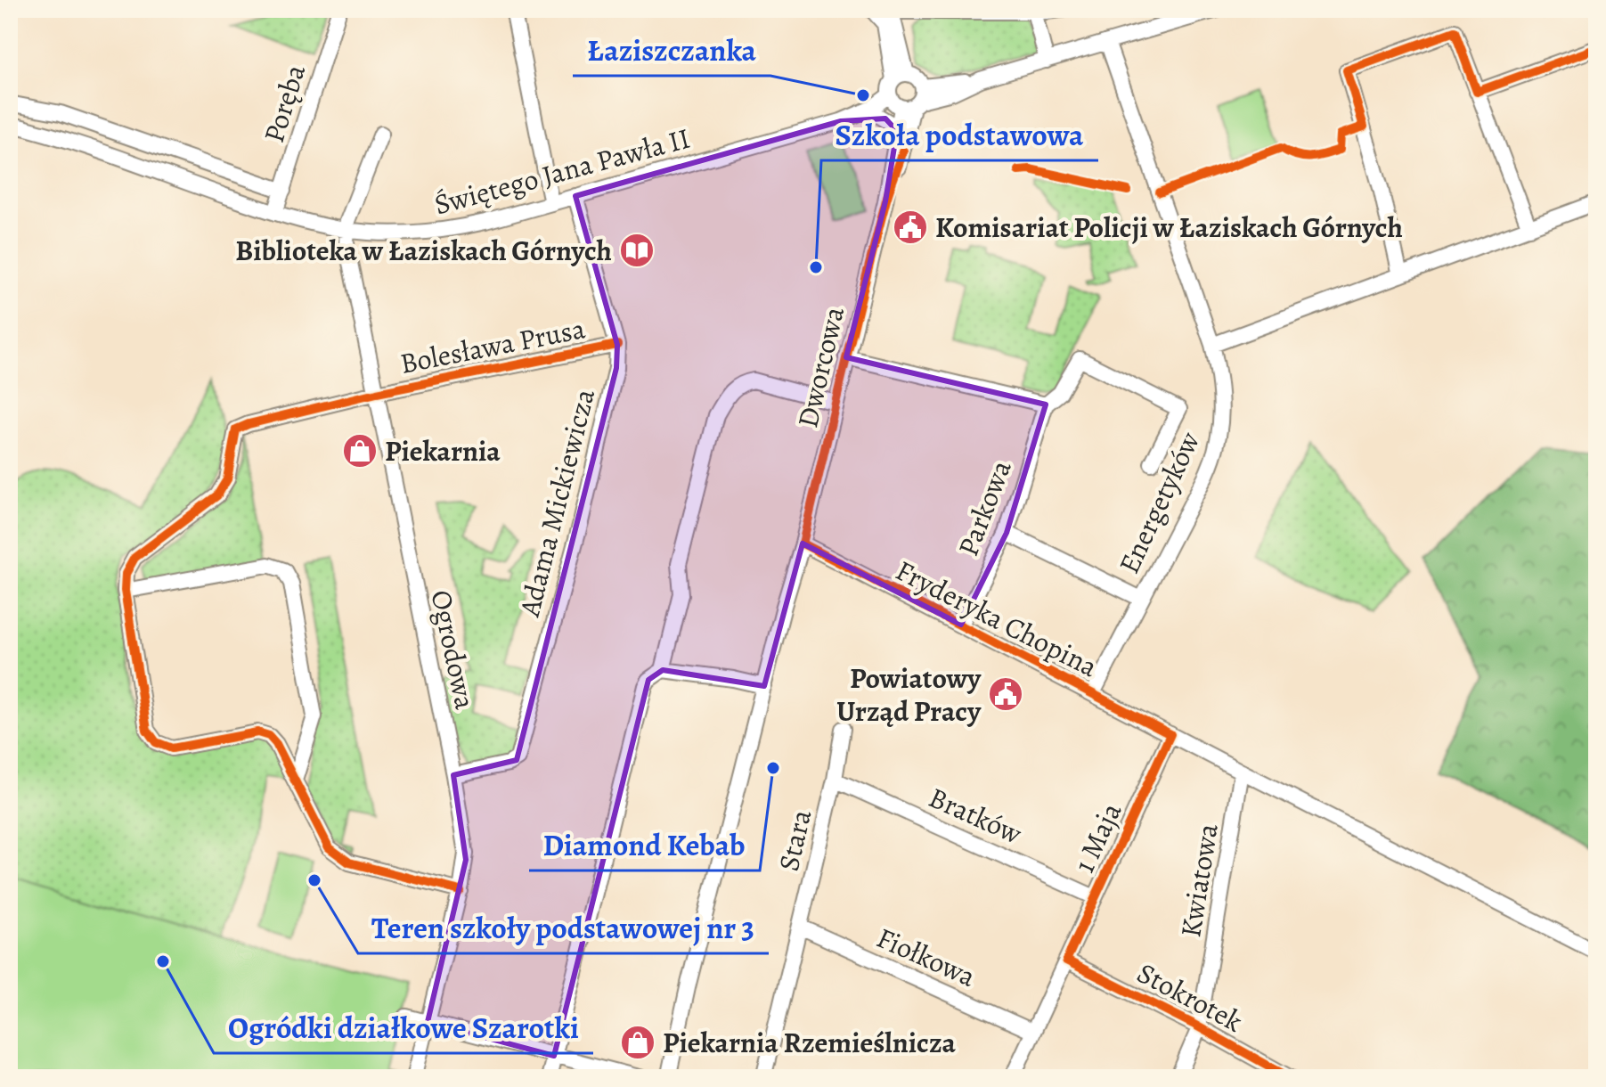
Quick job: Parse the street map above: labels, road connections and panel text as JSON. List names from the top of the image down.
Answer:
{
  "streets": {
    "street": [
      "Poręba",
      "Świętego Jana Pawła II",
      "Bolesława Prusa",
      "Dworcowa",
      "Adama Mickiewicza",
      "Energetyków",
      "Parkowa",
      "Fryderyka Chopina",
      "Ogrodowa",
      "Bratków",
      "1 Maja",
      "Stara",
      "Kwiatowa",
      "Fiołkowa",
      "Stokrotek"
    ]
  },
  "crossings": [
    ["Poręba", "Świętego Jana Pawła II"],
    ["Świętego Jana Pawła II", "Dworcowa"],
    ["Świętego Jana Pawła II", "Adama Mickiewicza"],
    ["Świętego Jana Pawła II", "Ogrodowa"],
    ["Bolesława Prusa", "Adama Mickiewicza"],
    ["Bolesława Prusa", "Ogrodowa"],
    ["Dworcowa", "Fryderyka Chopina"],
    ["Adama Mickiewicza", "Ogrodowa"],
    ["Energetyków", "Fryderyka Chopina"],
    ["Parkowa", "Fryderyka Chopina"],
    ["Fryderyka Chopina", "1 Maja"],
    ["Fryderyka Chopina", "Kwiatowa"],
    ["Bratków", "1 Maja"],
    ["Bratków", "Stara"],
    ["1 Maja", "Fiołkowa"],
    ["1 Maja", "Stokrotek"],
    ["Stara", "Fiołkowa"],
    ["Kwiatowa", "Stokrotek"]
  ],
  "places": {
    "other": [
      "Łaziszczanka",
      "Szkoła podstawowa",
      "Diamond Kebab",
      "Teren szkoły podstawowej nr 3",
      "Ogródki działkowe Szarotki"
    ],
    "public building": ["Komisariat Policji w Łaziskach Górnych", "Powiatowy Urząd Pracy"],
    "library": ["Biblioteka w Łaziskach Górnych"],
    "shop": ["Piekarnia", "Piekarnia Rzemieślnicza"]
  }
}
